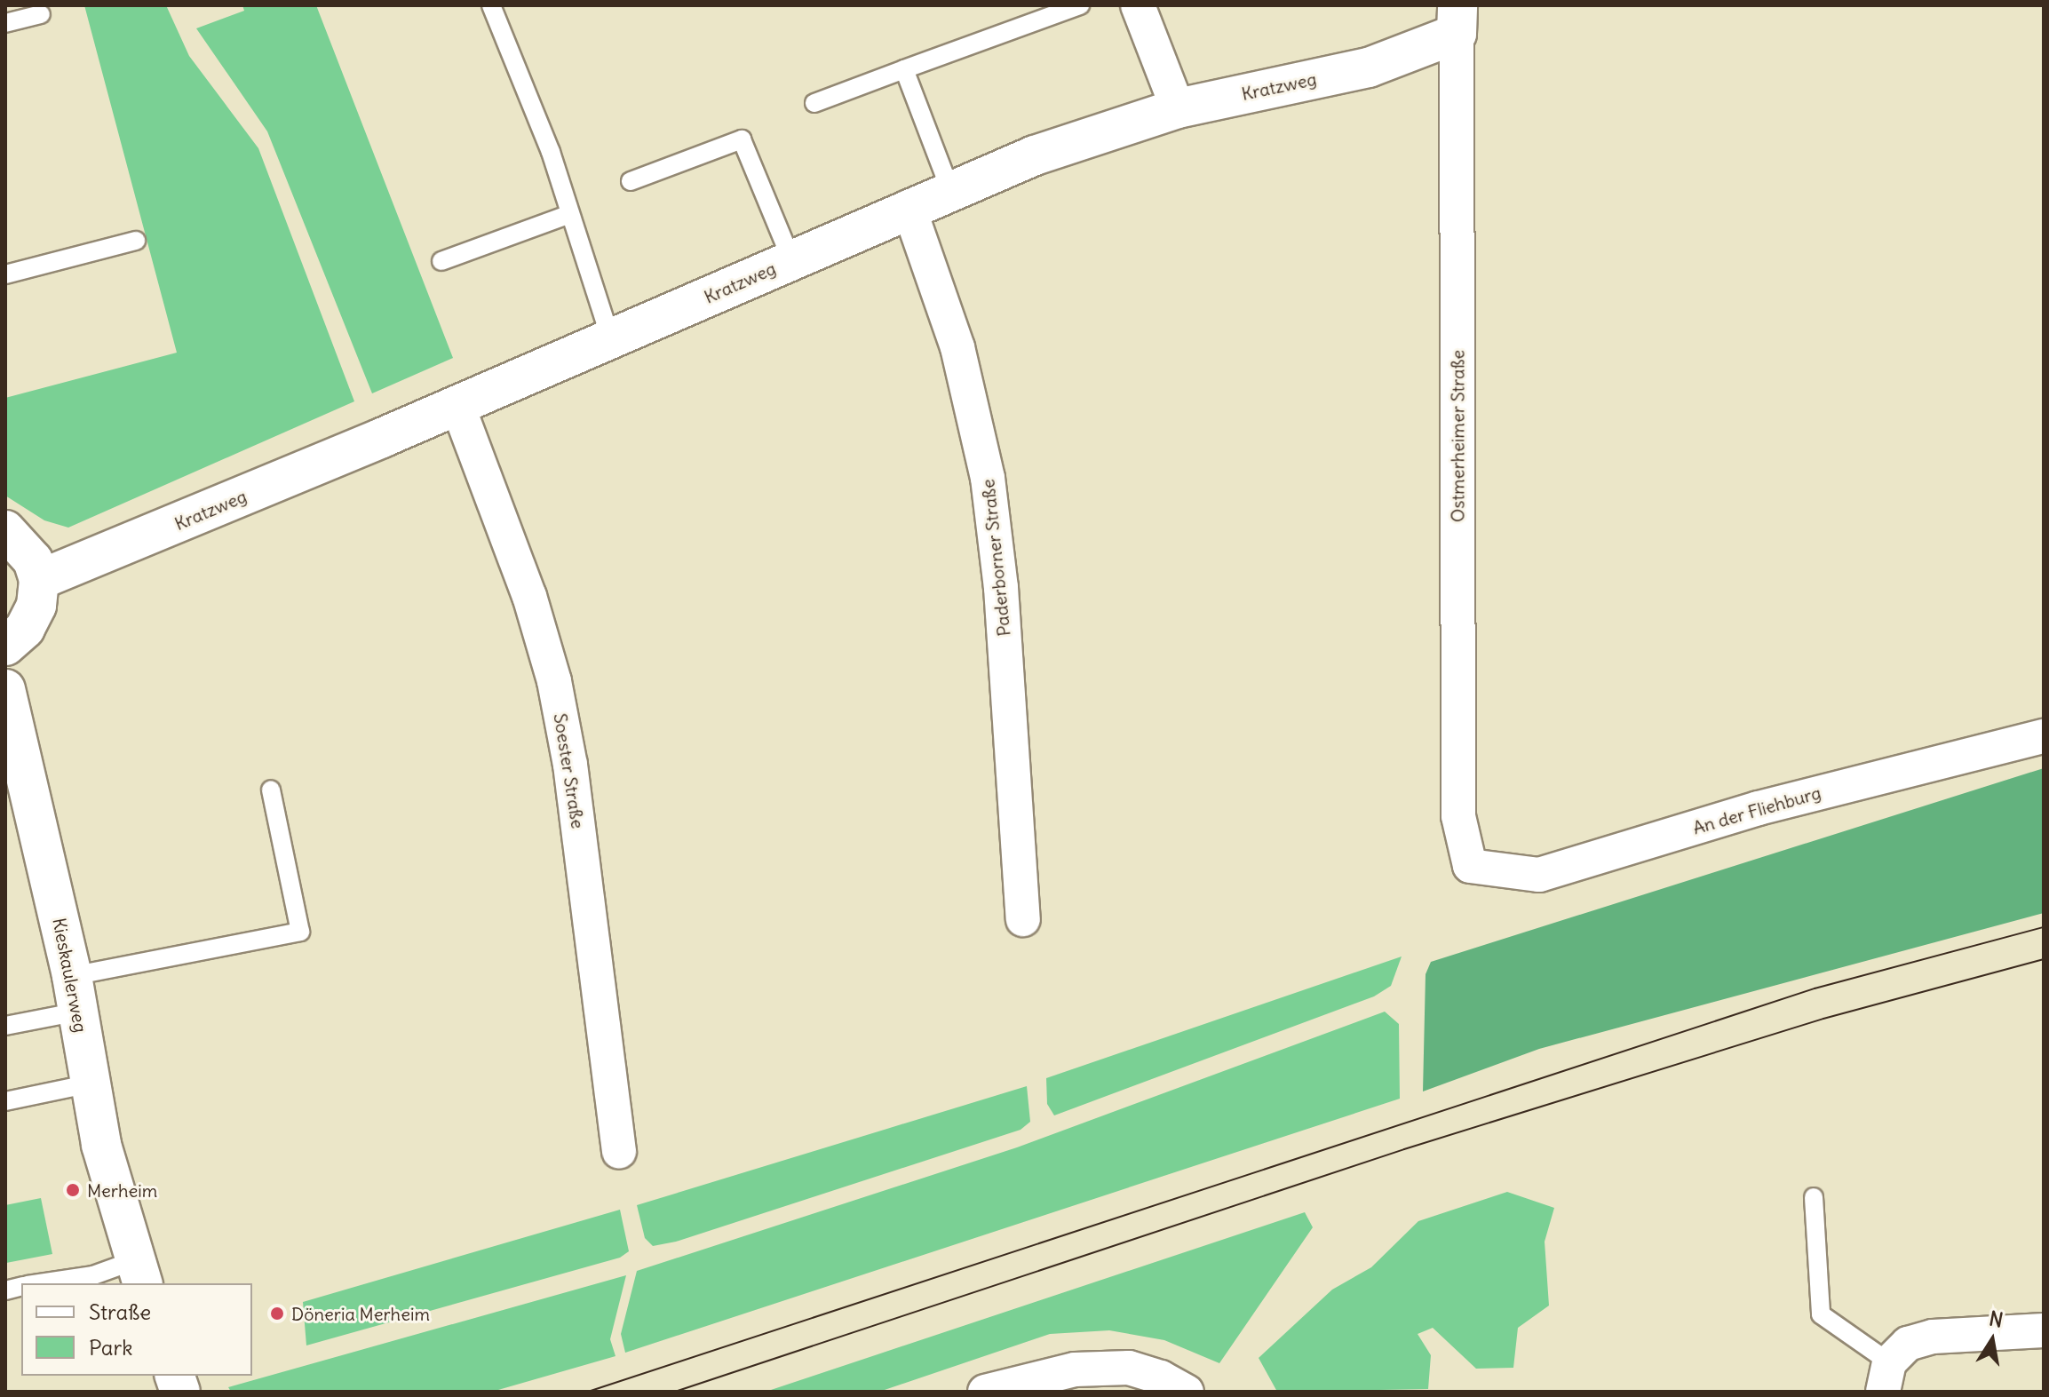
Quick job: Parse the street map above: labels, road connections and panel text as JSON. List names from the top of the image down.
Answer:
{
  "streets": {
    "street": [
      "Kratzweg",
      "Ostmerheimer Straße",
      "Paderborner Straße",
      "Soester Straße",
      "An der Fliehburg",
      "Kieskaulerweg"
    ]
  },
  "crossings": [
    ["Kratzweg", "Ostmerheimer Straße"],
    ["Kratzweg", "Paderborner Straße"],
    ["Kratzweg", "Soester Straße"],
    ["Ostmerheimer Straße", "An der Fliehburg"]
  ],
  "places": ["Merheim", "Döneria Merheim"],
  "legend": ["Straße", "Park"],
  "north": "top"
}
